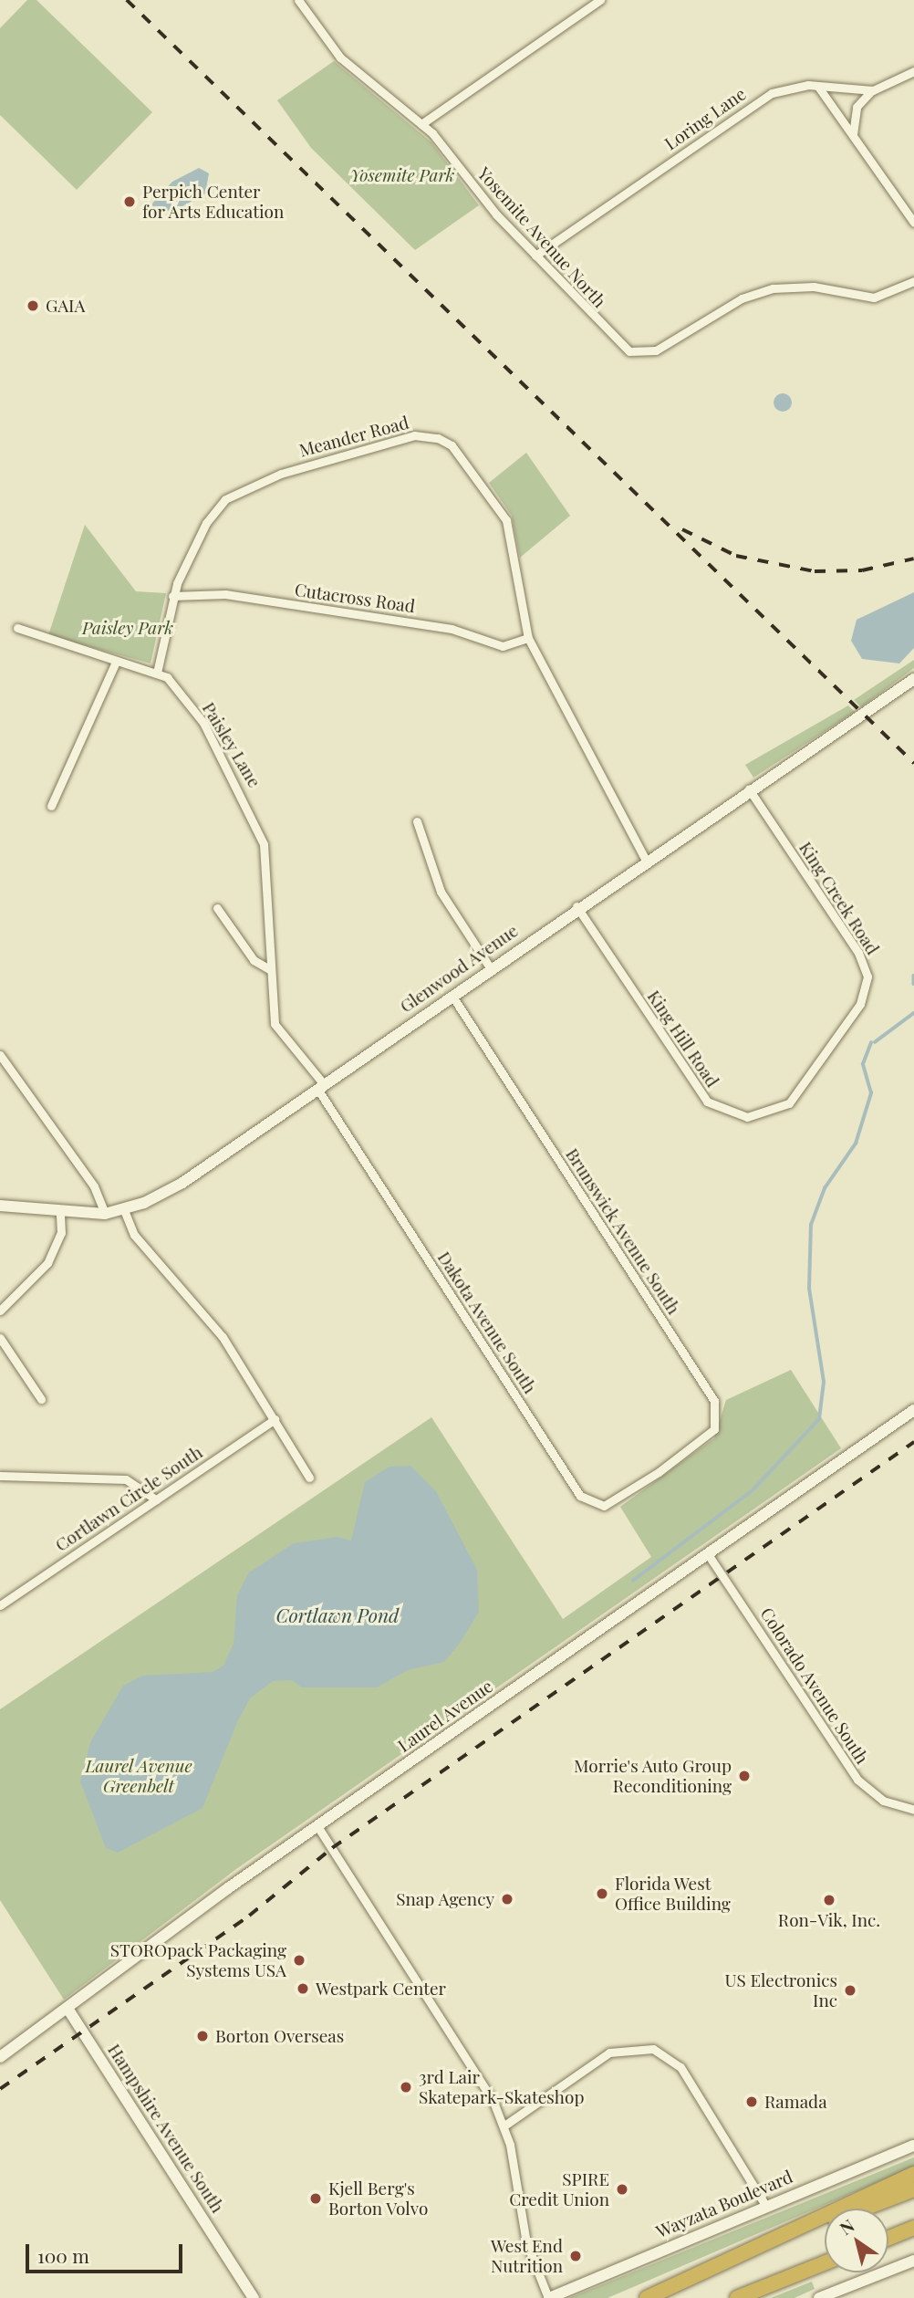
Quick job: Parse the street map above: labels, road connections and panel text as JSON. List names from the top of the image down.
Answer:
{
  "streets": {
    "street": [
      "Loring Lane",
      "Yosemite Avenue North",
      "Meander Road",
      "Cutacross Road",
      "Paisley Lane",
      "King Creek Road",
      "Glenwood Avenue",
      "King Hill Road",
      "Brunswick Avenue South",
      "Dakota Avenue South",
      "Cortlawn Circle South",
      "Colorado Avenue South",
      "Laurel Avenue",
      "Hampshire Avenue South",
      "Wayzata Boulevard"
    ]
  },
  "crossings": [
    ["Loring Lane", "Yosemite Avenue North"],
    ["Meander Road", "Cutacross Road"],
    ["Meander Road", "Paisley Lane"],
    ["Meander Road", "Glenwood Avenue"],
    ["Paisley Lane", "Glenwood Avenue"],
    ["Paisley Lane", "Dakota Avenue South"],
    ["King Creek Road", "Glenwood Avenue"],
    ["King Creek Road", "King Hill Road"],
    ["Glenwood Avenue", "King Hill Road"],
    ["Glenwood Avenue", "Brunswick Avenue South"],
    ["Glenwood Avenue", "Dakota Avenue South"],
    ["Brunswick Avenue South", "Dakota Avenue South"],
    ["Colorado Avenue South", "Laurel Avenue"],
    ["Laurel Avenue", "Hampshire Avenue South"]
  ],
  "water": ["Cortlawn Pond"],
  "parks": ["Yosemite Park", "Paisley Park", "Laurel Avenue Greenbelt"],
  "places": [
    "Perpich Center for Arts Education",
    "GAIA",
    "Morrie's Auto Group Reconditioning",
    "Florida West Office Building",
    "Snap Agency",
    "Ron-Vik, Inc.",
    "STOROpack Packaging Systems USA",
    "Westpark Center",
    "US Electronics Inc",
    "Borton Overseas",
    "3rd Lair Skatepark-Skateshop",
    "Ramada",
    "SPIRE Credit Union",
    "Kjell Berg's Borton Volvo",
    "West End Nutrition"
  ],
  "scale_bar": "100 m",
  "north": "top left"
}
